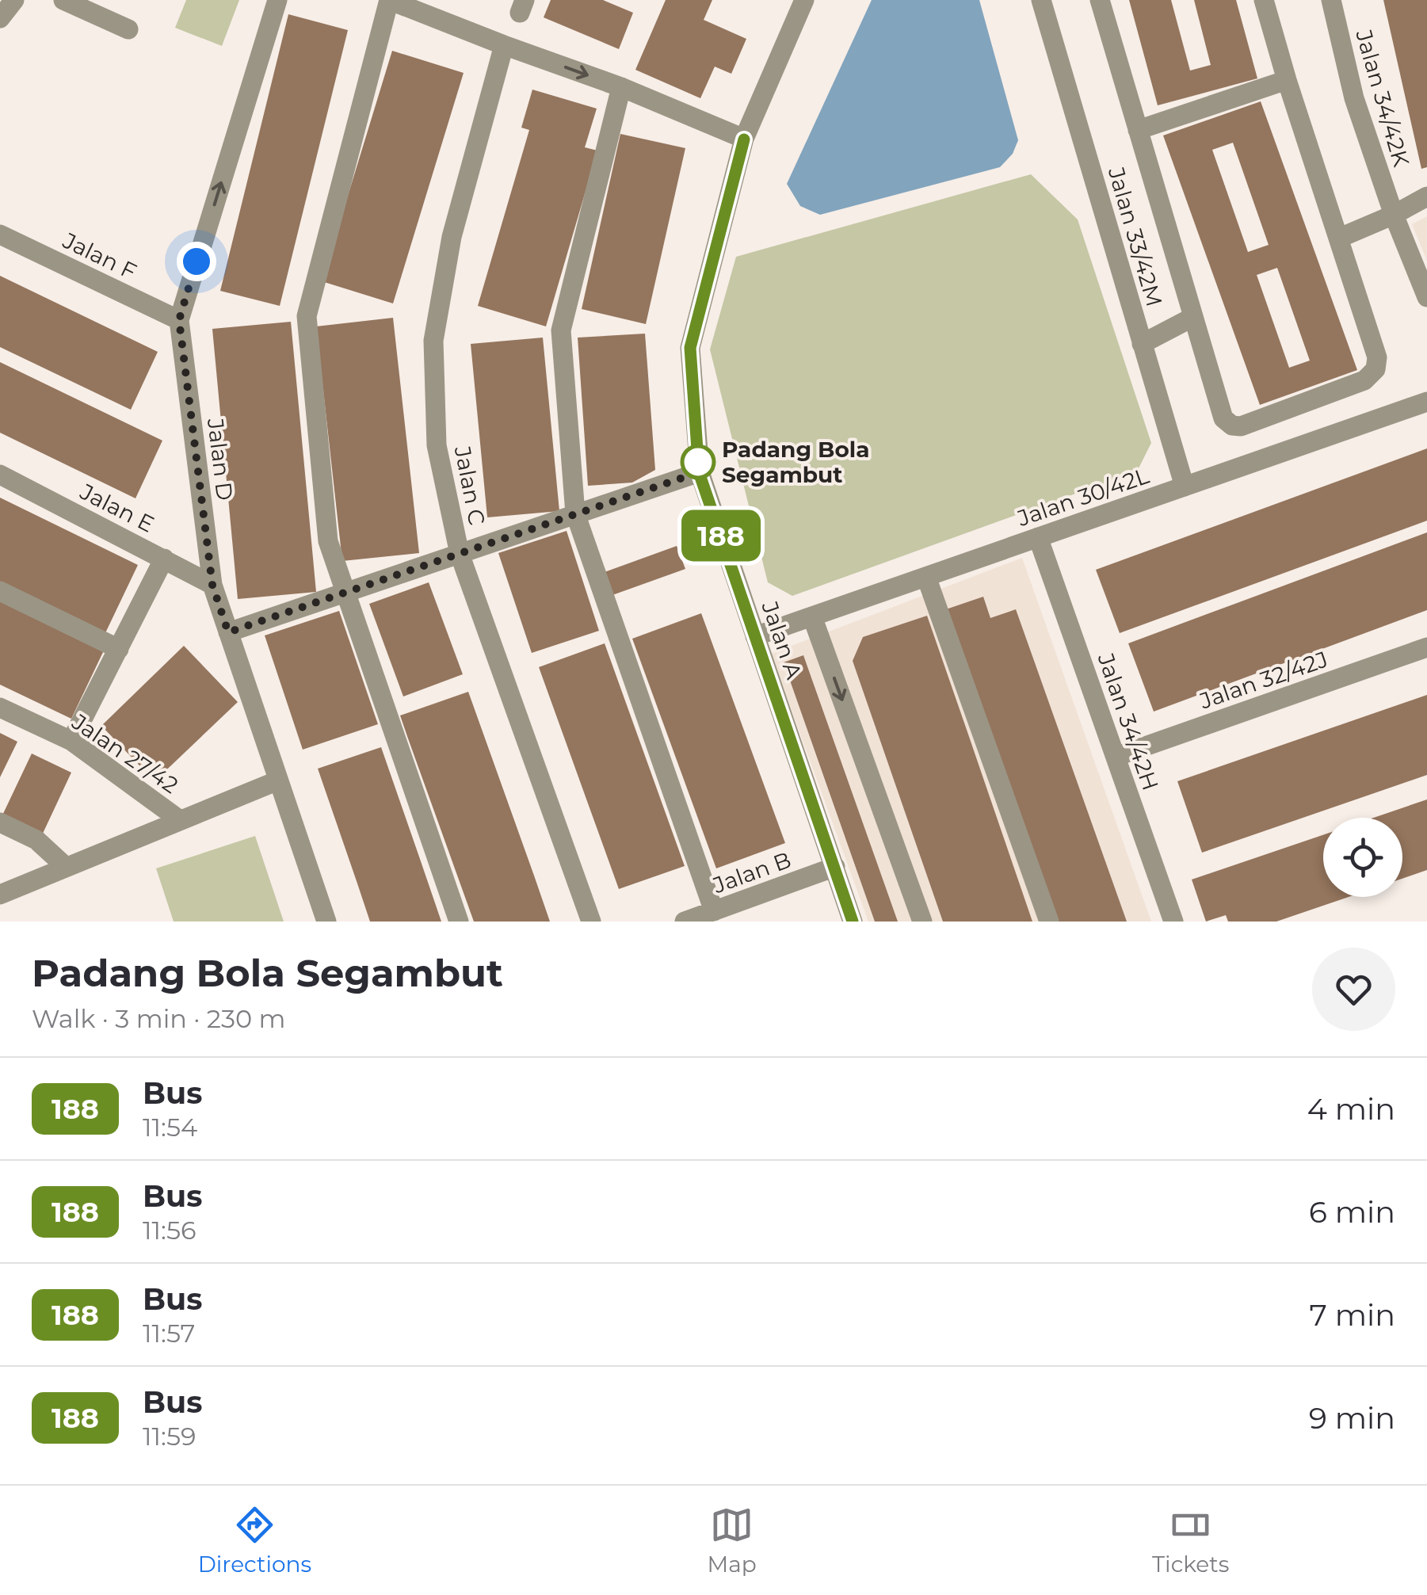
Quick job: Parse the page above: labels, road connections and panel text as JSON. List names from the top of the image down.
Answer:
{
  "streets": {
    "street": [
      "Jalan 34/42K",
      "Jalan 33/42M",
      "Jalan F",
      "Jalan D",
      "Jalan C",
      "Jalan 30/42L",
      "Jalan E",
      "Jalan A",
      "Jalan 32/42J",
      "Jalan 34/42H",
      "Jalan 27/42",
      "Jalan B"
    ]
  },
  "crossings": [
    ["Jalan 33/42M", "Jalan 30/42L"],
    ["Jalan F", "Jalan D"],
    ["Jalan D", "Jalan E"],
    ["Jalan 30/42L", "Jalan A"],
    ["Jalan 30/42L", "Jalan 34/42H"],
    ["Jalan A", "Jalan B"],
    ["Jalan 32/42J", "Jalan 34/42H"]
  ],
  "places": ["Padang Bola Segambut"],
  "lines": ["bus line 188"],
  "page": {
    "on_map": "188",
    "heading": ["Padang Bola Segambut", "Walk · 3 min · 230 m"],
    "list": [
      {
        "mark": "188",
        "name": "Bus",
        "note": "11:54",
        "value": "4 min"
      },
      {
        "mark": "188",
        "name": "Bus",
        "note": "11:56",
        "value": "6 min"
      },
      {
        "mark": "188",
        "name": "Bus",
        "note": "11:57",
        "value": "7 min"
      },
      {
        "mark": "188",
        "name": "Bus",
        "note": "11:59",
        "value": "9 min"
      }
    ],
    "tabs": ["Directions", "Map", "Tickets"]
  }
}
